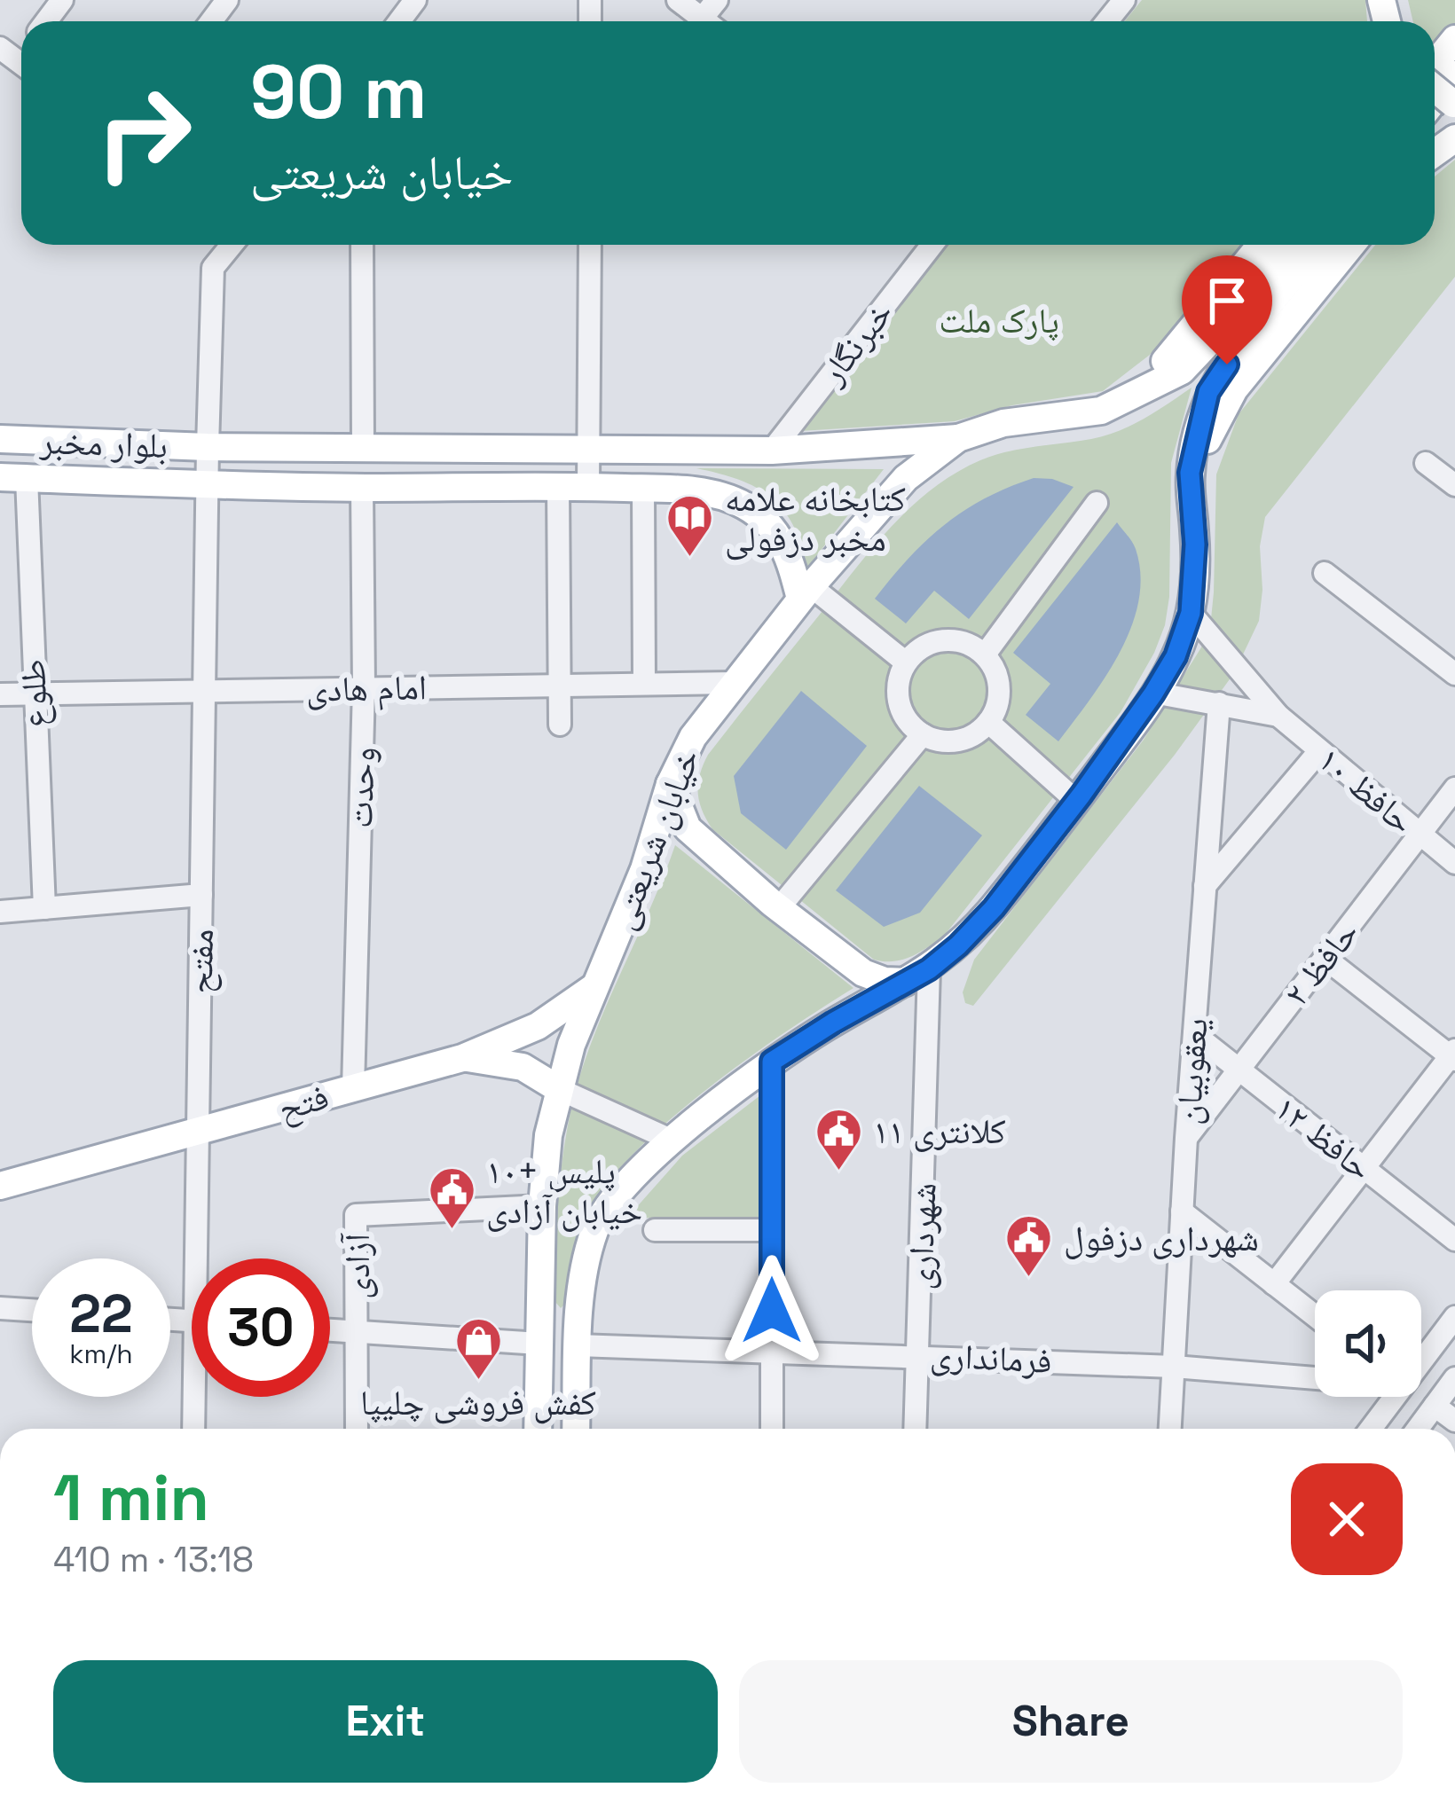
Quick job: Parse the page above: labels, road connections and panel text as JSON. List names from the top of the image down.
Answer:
{
  "streets": {
    "main road": ["بلوار مخبر", "خیابان شریعتی", "فتح"],
    "street": [
      "خبرنگار",
      "امام هادی",
      "طلوع",
      "وحدت",
      "حافظ ۱۰",
      "مفتح",
      "حافظ ۲",
      "یعقوبیان",
      "حافظ ۱۲",
      "شهرداری",
      "آزادی",
      "فرمانداری"
    ]
  },
  "crossings": [
    ["خبرنگار", "بلوار مخبر"],
    ["بلوار مخبر", "طلوع"],
    ["بلوار مخبر", "وحدت"],
    ["بلوار مخبر", "خیابان شریعتی"],
    ["بلوار مخبر", "مفتح"],
    ["امام هادی", "طلوع"],
    ["امام هادی", "وحدت"],
    ["امام هادی", "خیابان شریعتی"],
    ["امام هادی", "مفتح"],
    ["وحدت", "فتح"],
    ["حافظ ۱۰", "حافظ ۲"],
    ["خیابان شریعتی", "فتح"],
    ["خیابان شریعتی", "آزادی"],
    ["مفتح", "فتح"],
    ["حافظ ۲", "یعقوبیان"],
    ["حافظ ۲", "حافظ ۱۲"],
    ["یعقوبیان", "حافظ ۱۲"],
    ["یعقوبیان", "فرمانداری"],
    ["شهرداری", "فرمانداری"]
  ],
  "parks": ["پارک ملت"],
  "places": {
    "library": ["کتابخانه علامه مخبر دزفولی"],
    "public building": ["کلانتری ۱۱", "پلیس +۱۰ خیابان آزادی", "شهرداری دزفول"],
    "shop": ["کفش فروشی چلیپا"]
  },
  "page": {
    "turn": ["90 m", "خیابان شریعتی"],
    "speed": "22 km/h",
    "limit": "30",
    "heading": ["1 min", "410 m · 13:18"],
    "buttons": ["Exit", "Share"]
  }
}
